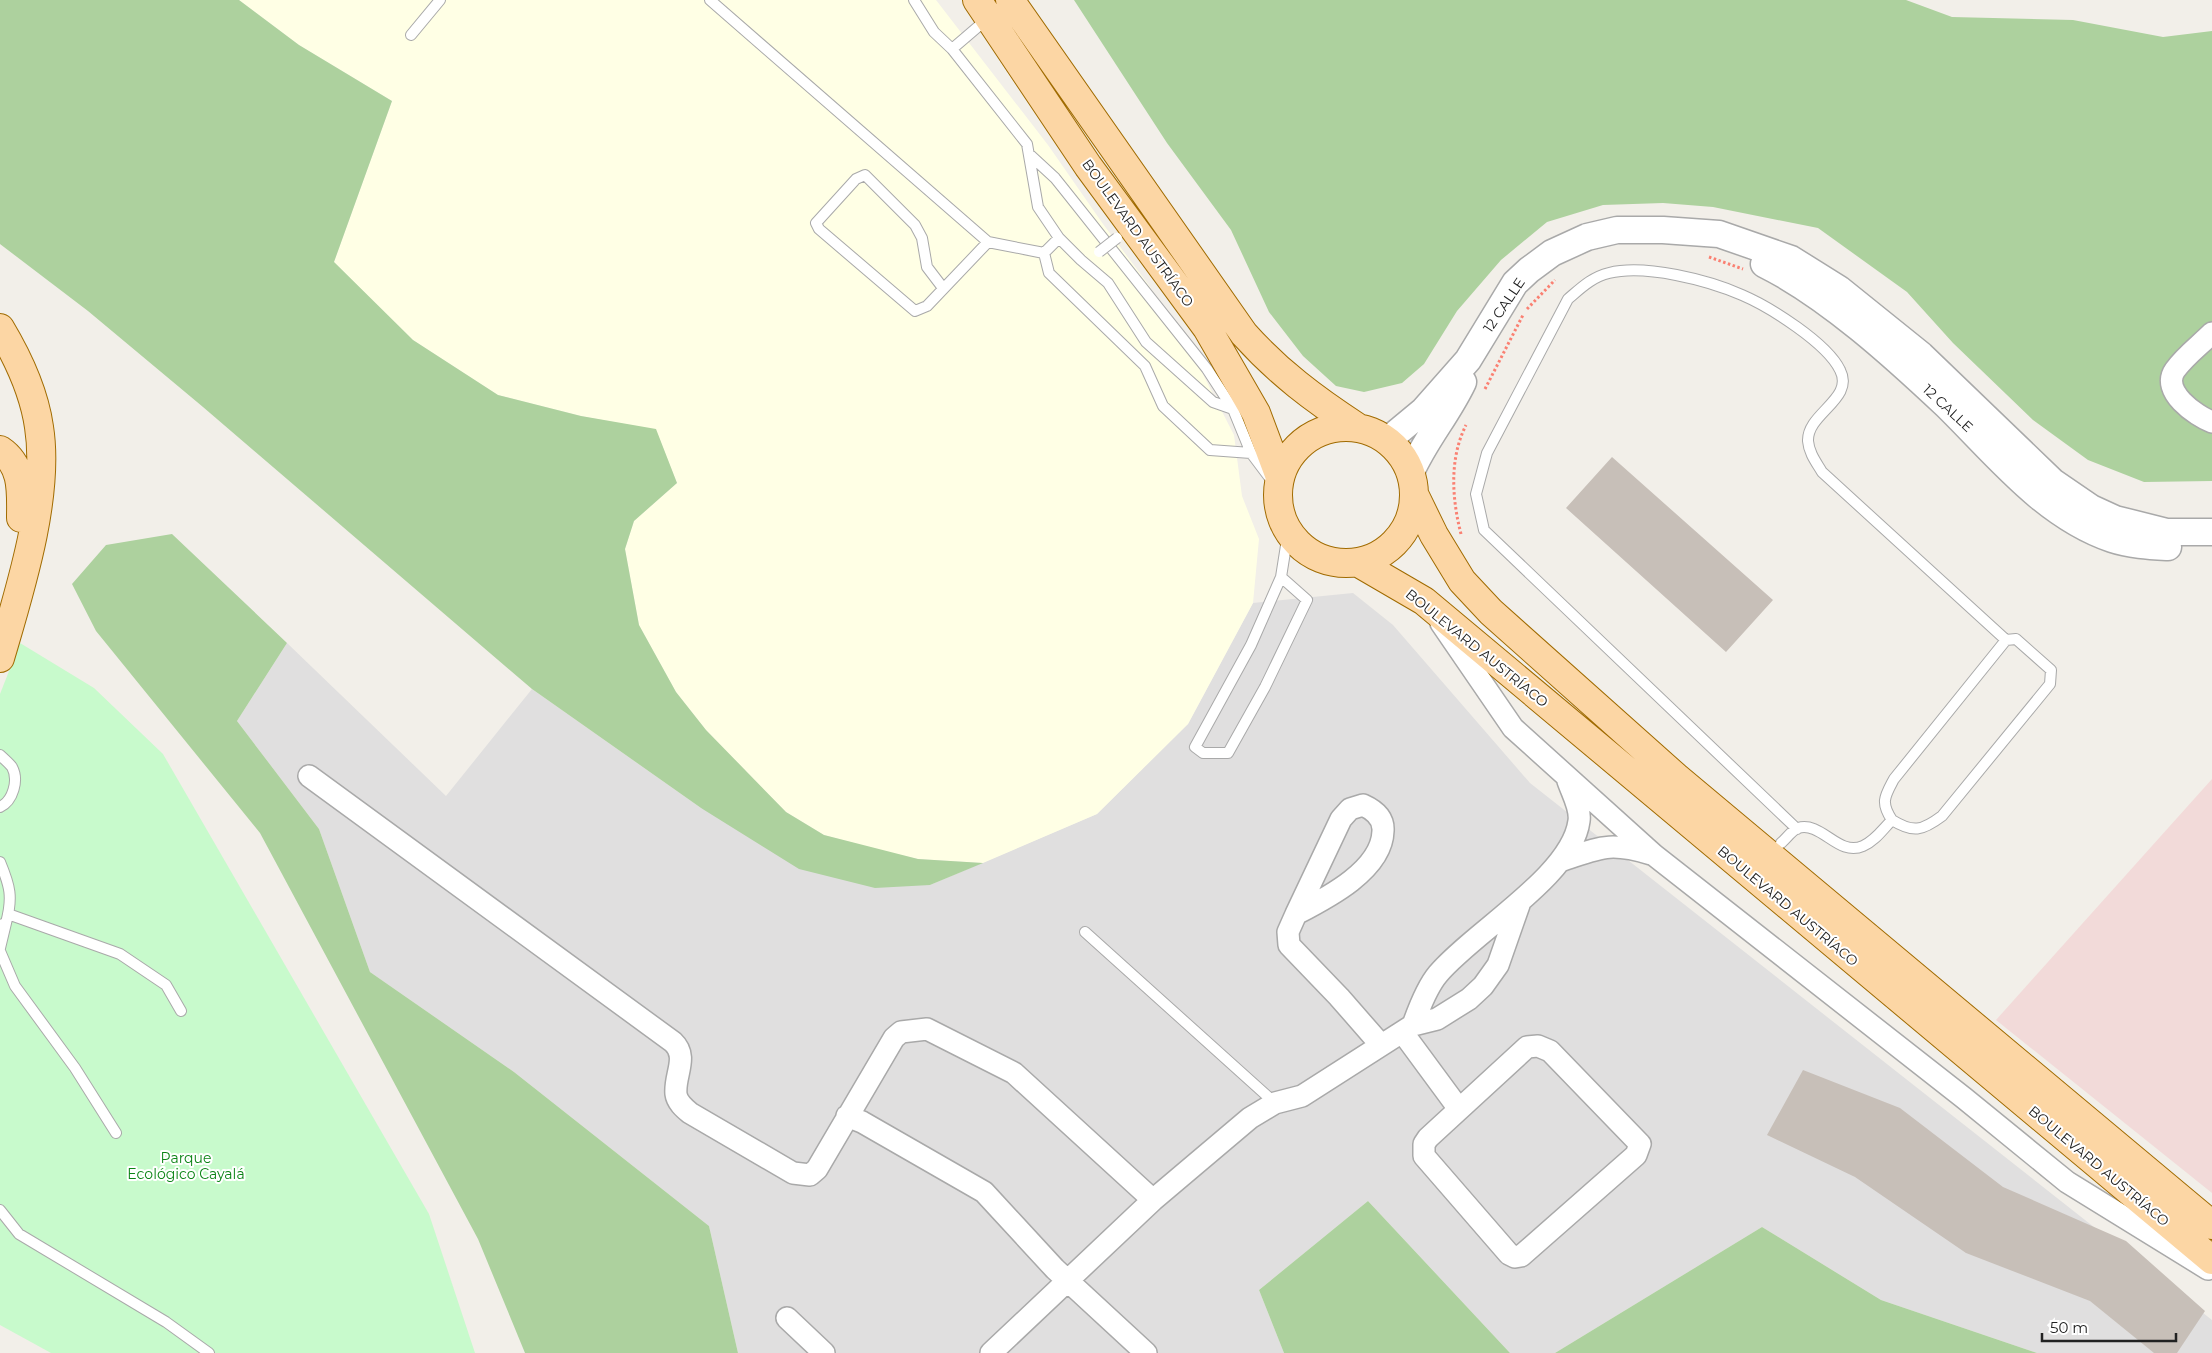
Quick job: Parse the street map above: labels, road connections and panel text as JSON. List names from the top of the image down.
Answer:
{
  "streets": {
    "main road": ["BOULEVARD AUSTRÍACO"],
    "street": ["12 CALLE"]
  },
  "crossings": [
    ["BOULEVARD AUSTRÍACO", "12 CALLE"]
  ],
  "parks": ["Parque Ecológico Cayalá"],
  "scale_bar": "50 m"
}
